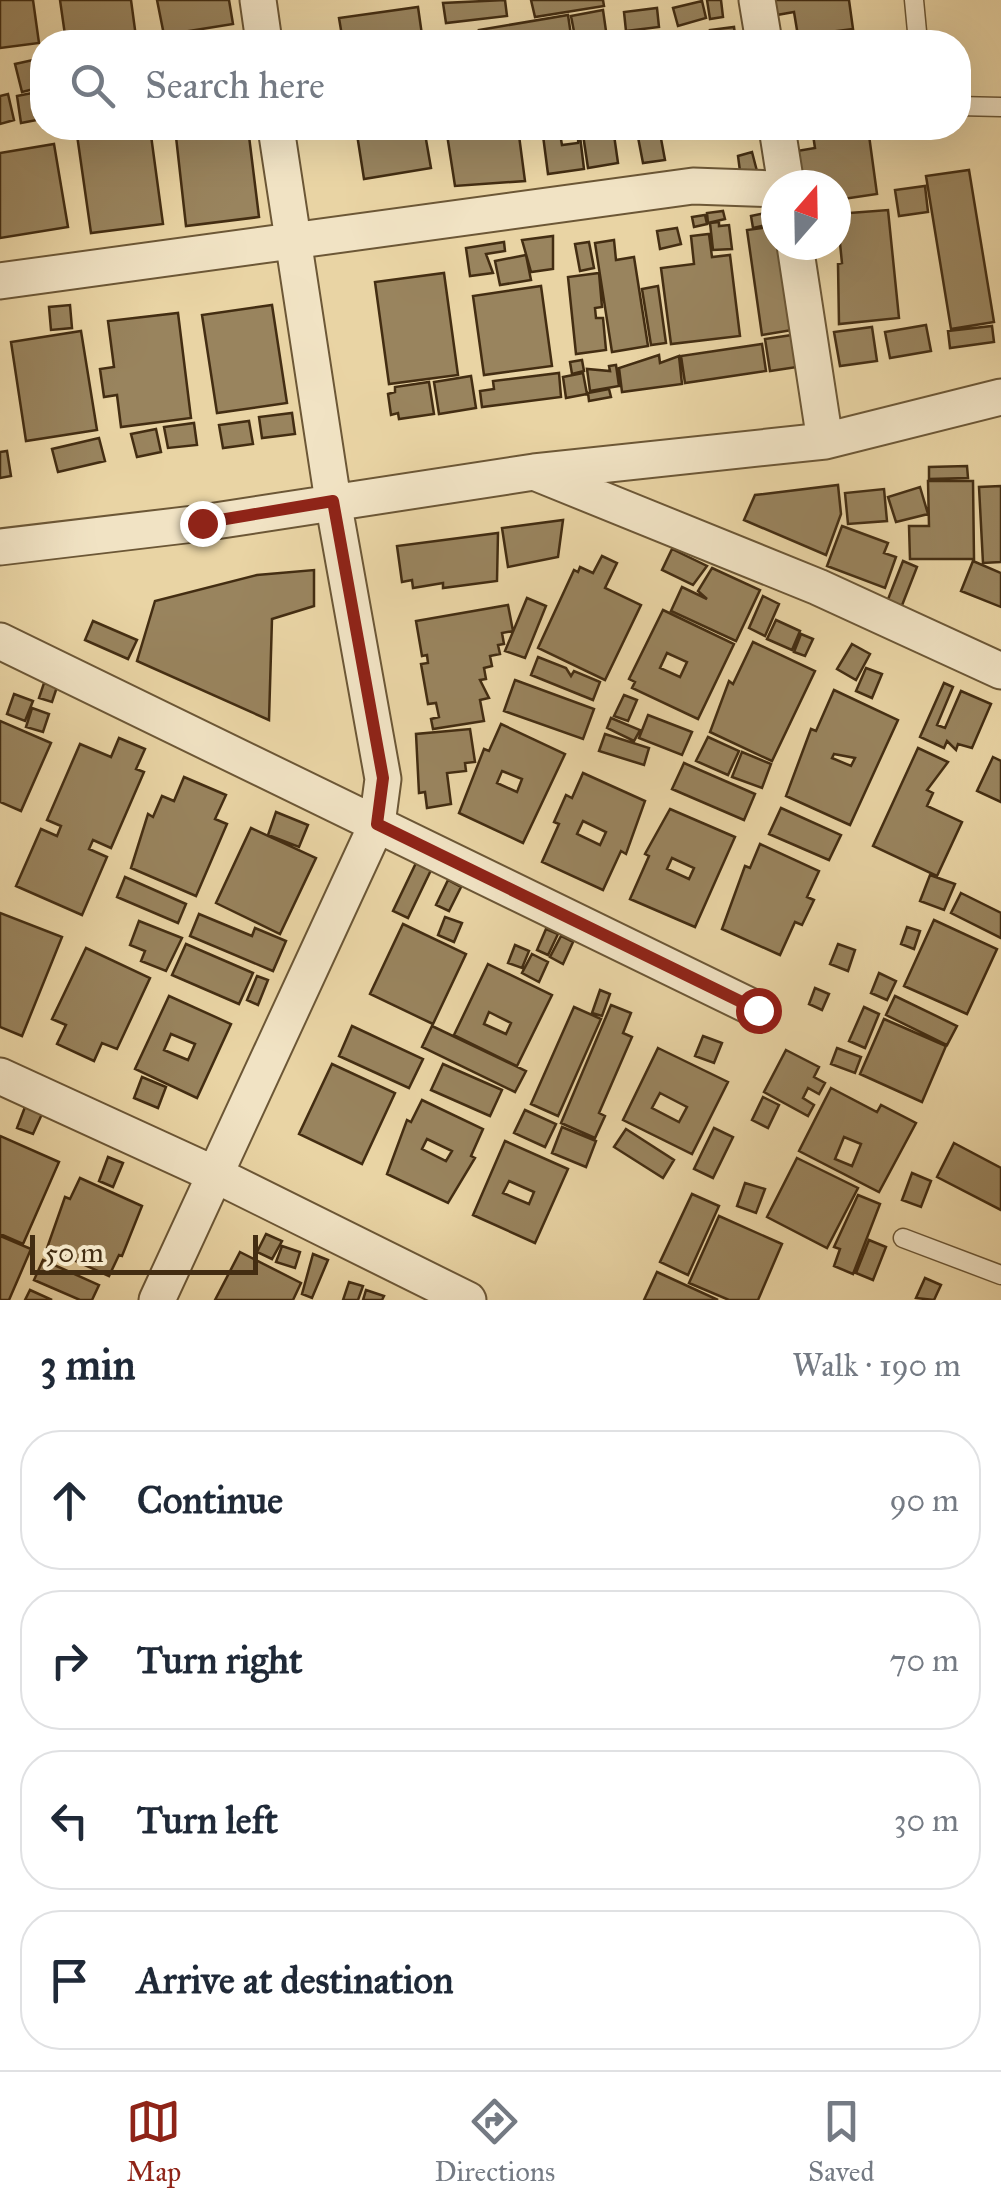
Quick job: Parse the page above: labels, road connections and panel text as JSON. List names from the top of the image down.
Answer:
{
  "scale_bar": "50 m",
  "north": "top",
  "page": {
    "search": "Search here",
    "scale": "50 m",
    "heading": ["3 min", "Walk · 190 m"],
    "list": [
      ["Continue", "90 m"],
      ["Turn right", "70 m"],
      ["Turn left", "30 m"],
      "Arrive at destination"
    ],
    "nav": ["Map", "Directions", "Saved"]
  }
}
